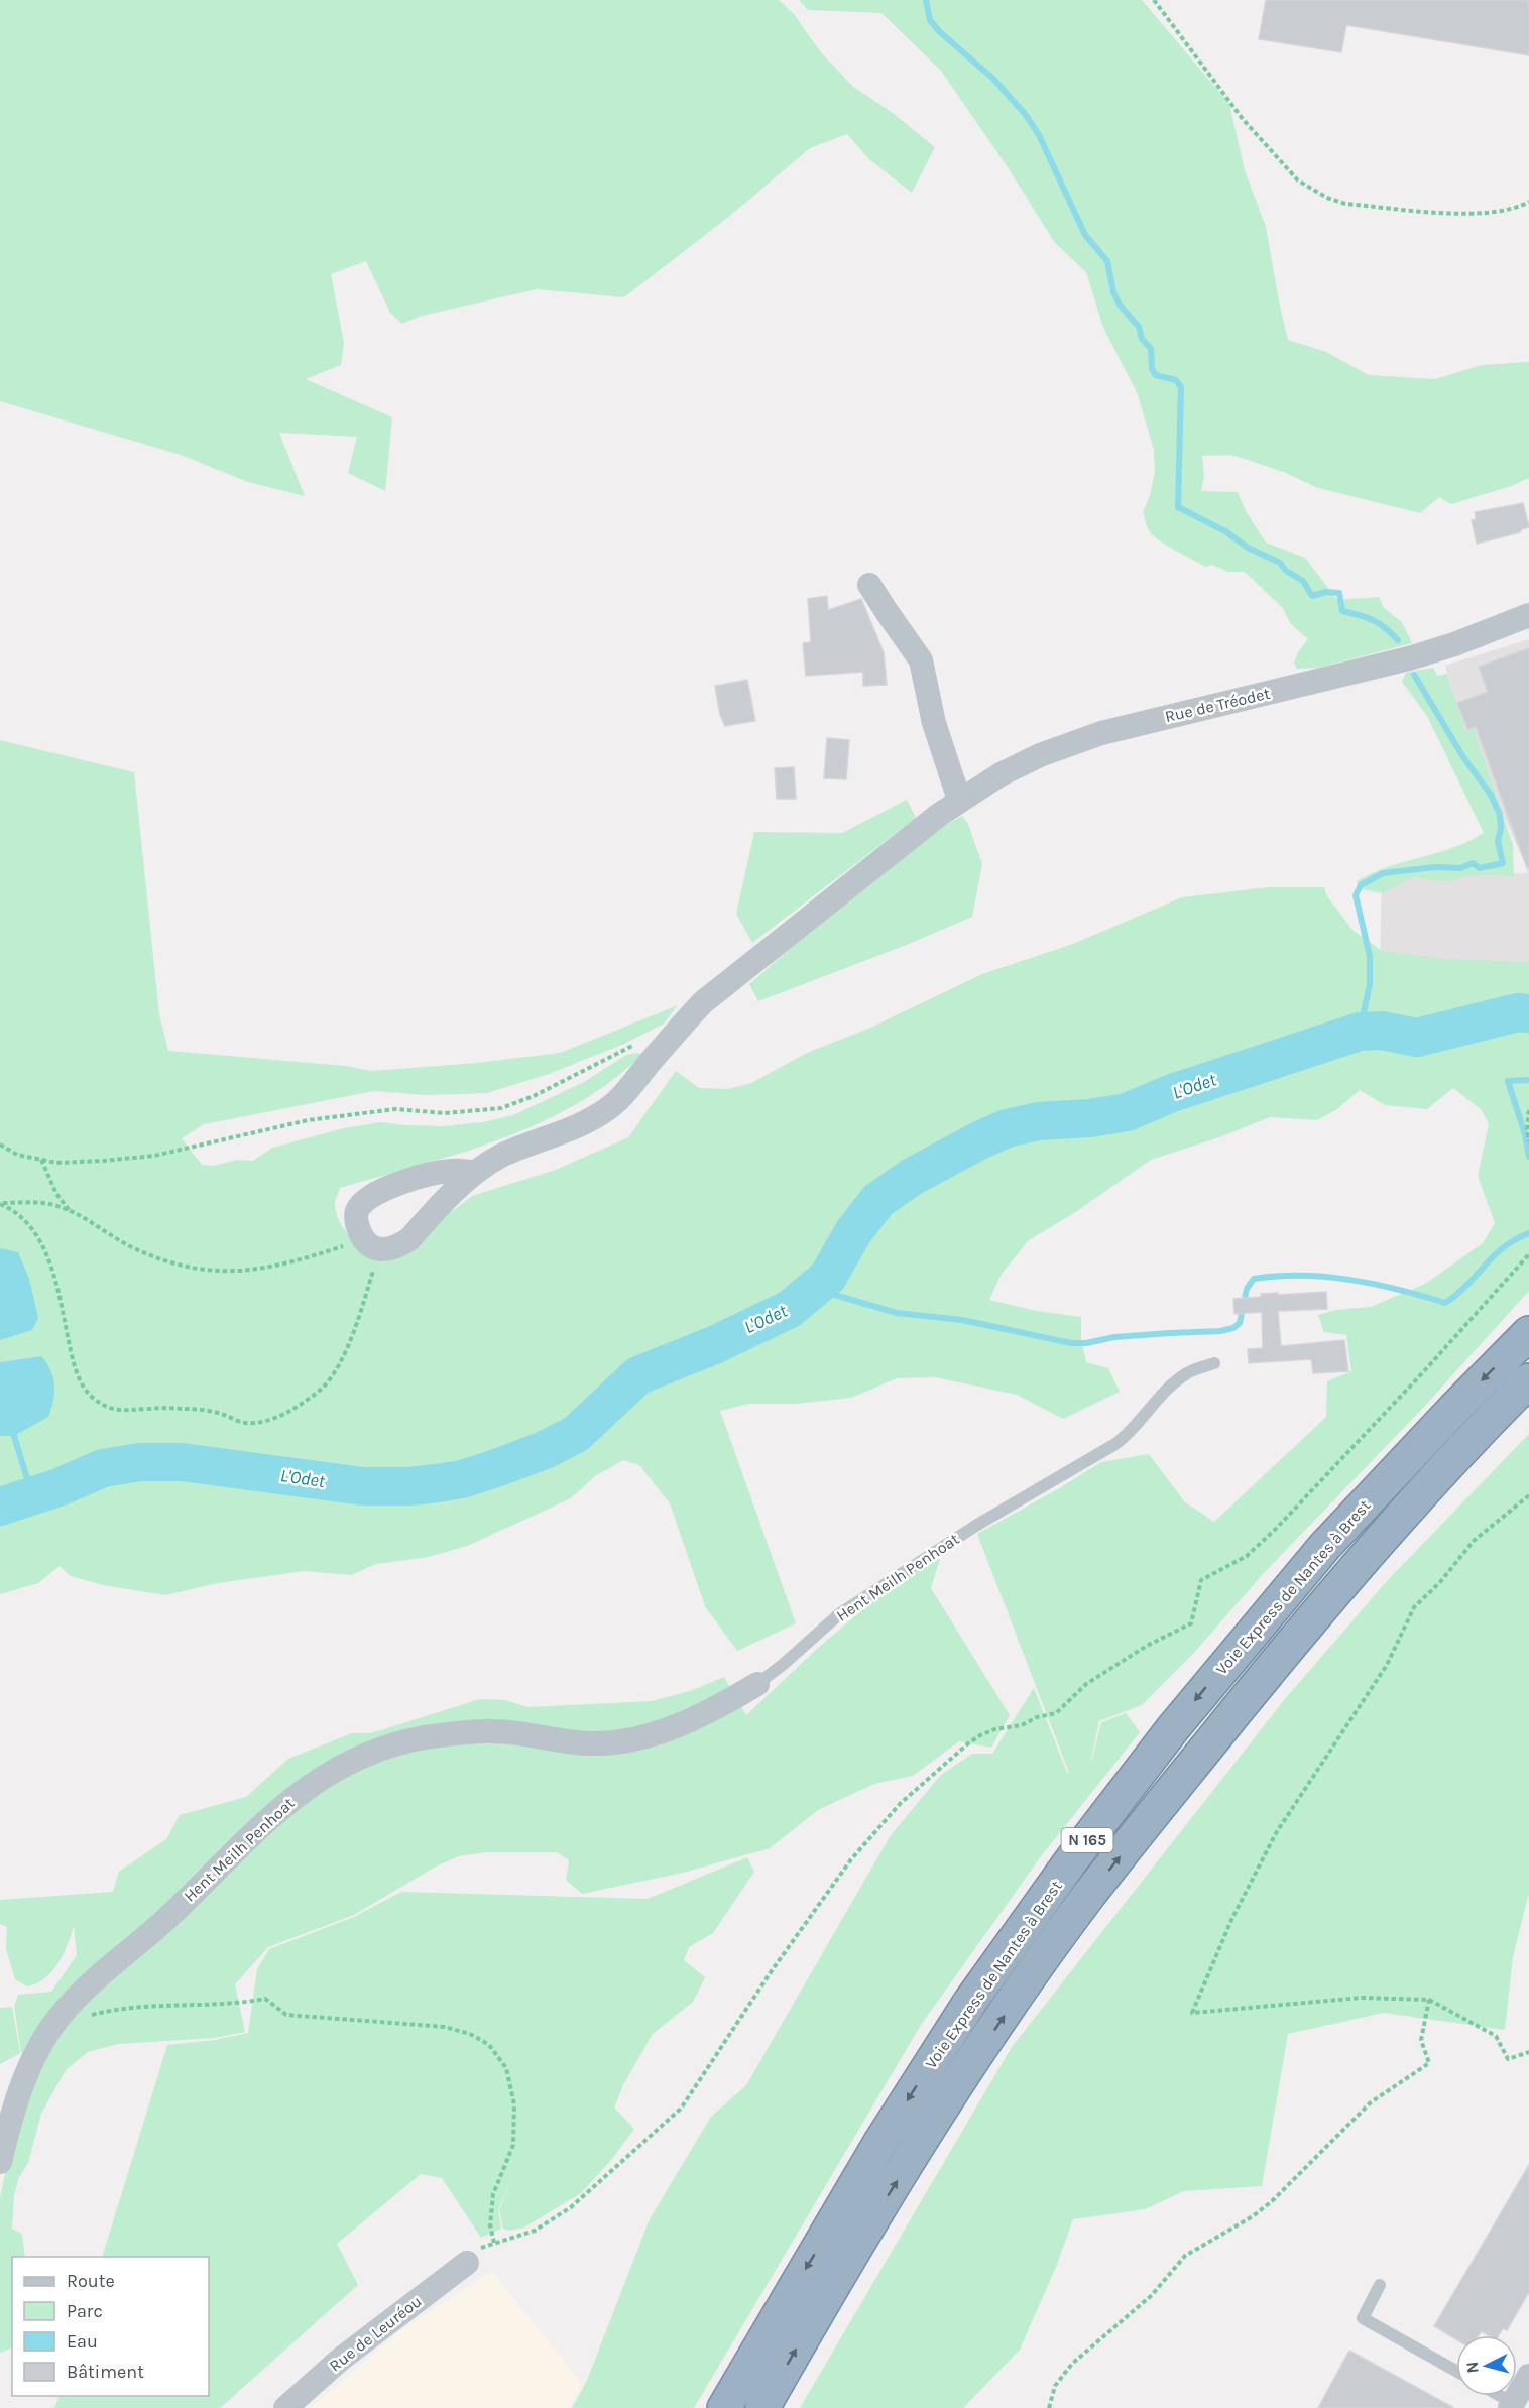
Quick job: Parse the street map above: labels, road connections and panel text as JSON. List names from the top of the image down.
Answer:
{
  "streets": {
    "highway": ["Voie Express de Nantes à Brest", "N 165"],
    "street": ["Rue de Tréodet", "Hent Meilh Penhoat", "Rue de Leuréou"]
  },
  "water": ["L'Odet"],
  "legend": [
    "Route",
    "Parc",
    "Eau",
    "Bâtiment"
  ],
  "north": "left"
}
